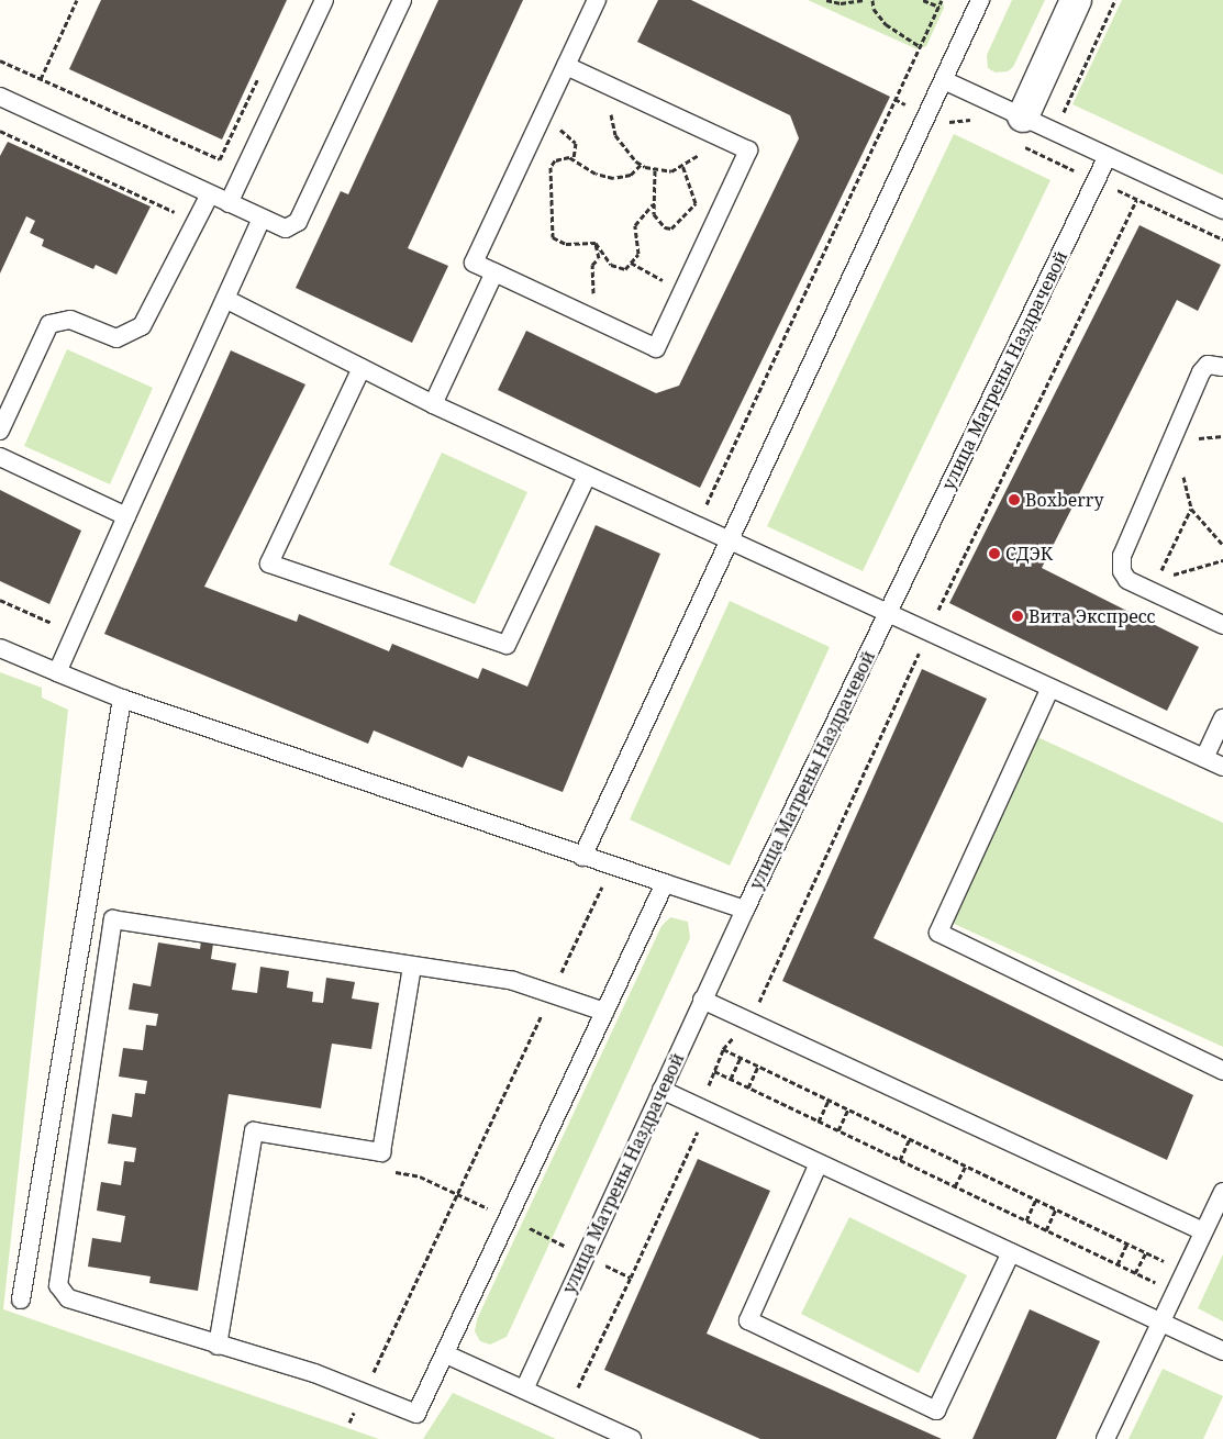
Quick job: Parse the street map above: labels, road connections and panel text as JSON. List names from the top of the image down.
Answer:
{
  "streets": {
    "lane": ["улица Матрены Наздрачевой"]
  },
  "places": ["Boxberry", "СДЭК", "Вита Экспресс"]
}
